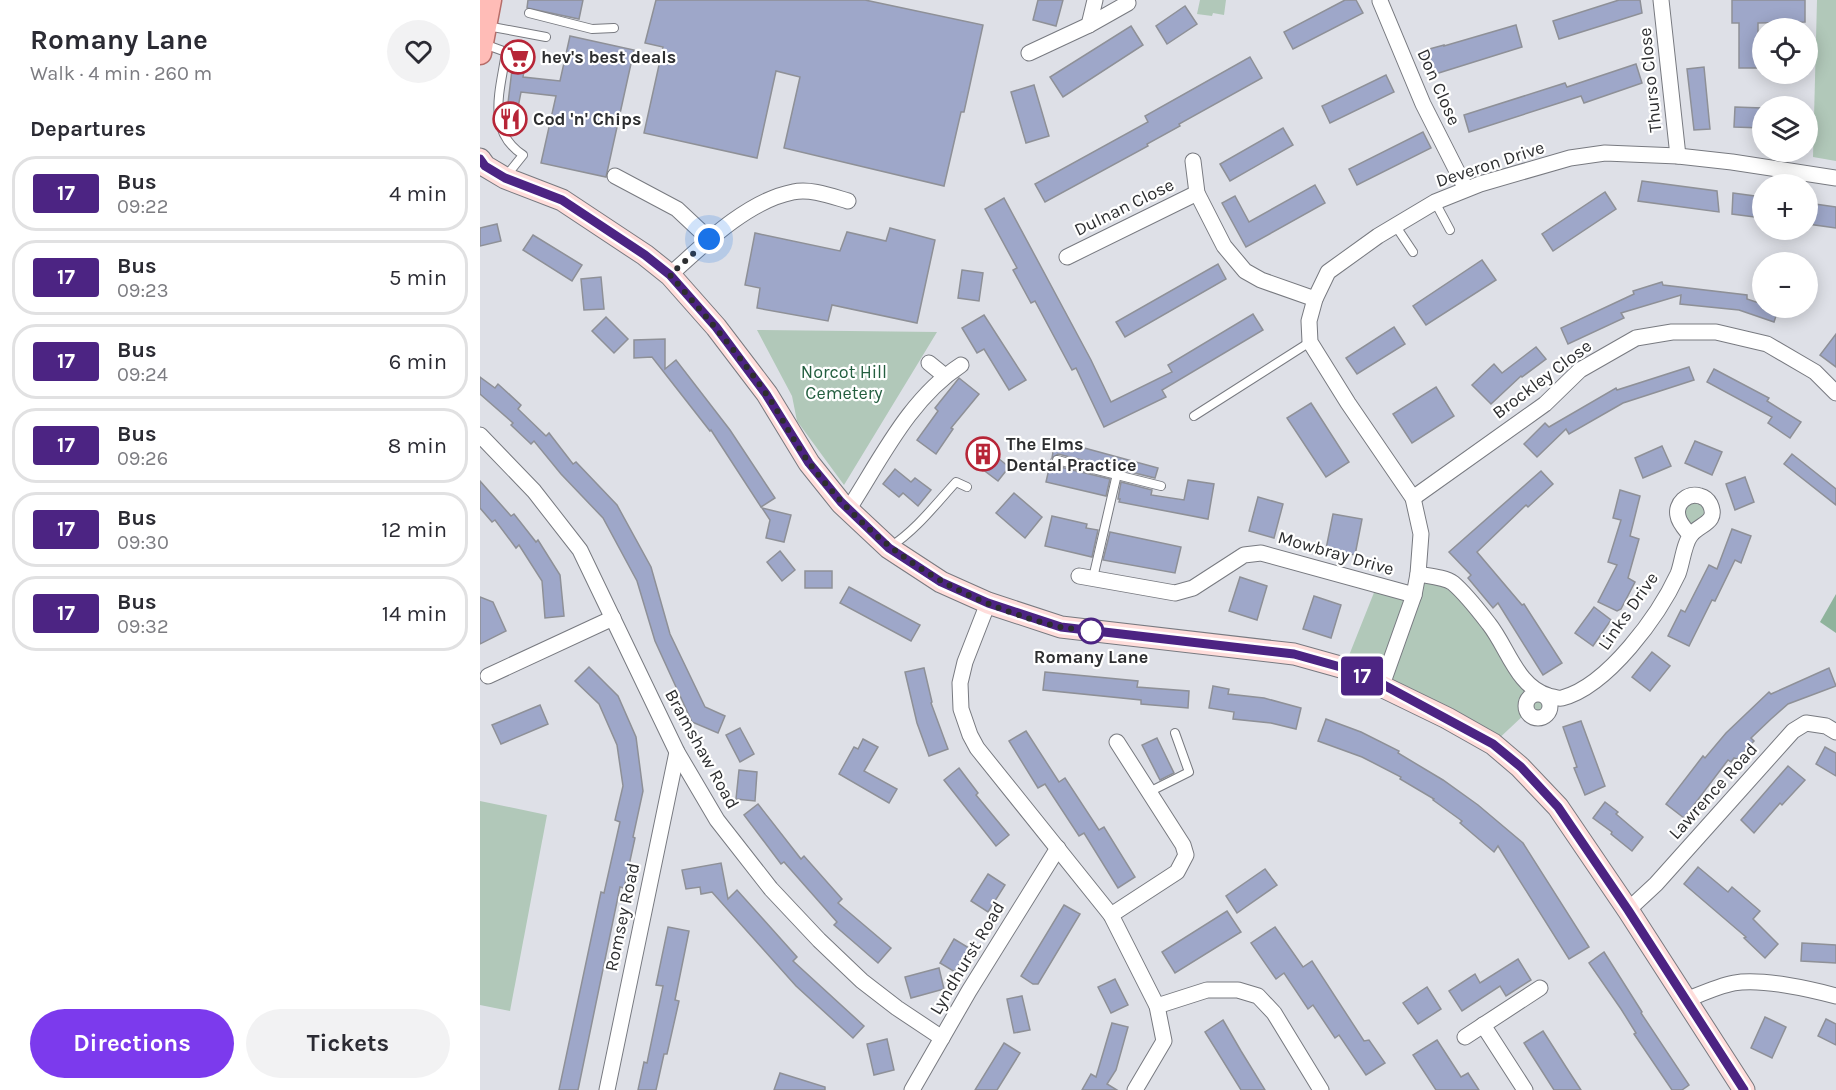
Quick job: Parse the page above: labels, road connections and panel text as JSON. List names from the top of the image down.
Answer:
{
  "streets": {
    "street": [
      "Thurso Close",
      "Don Close",
      "Deveron Drive",
      "Dulnan Close",
      "Brockley Close",
      "Mowbray Drive",
      "Links Drive",
      "Bramshaw Road",
      "Lawrence Road",
      "Romsey Road",
      "Lyndhurst Road"
    ]
  },
  "crossings": [
    ["Thurso Close", "Deveron Drive"],
    ["Don Close", "Deveron Drive"],
    ["Deveron Drive", "Dulnan Close"],
    ["Bramshaw Road", "Romsey Road"],
    ["Bramshaw Road", "Lyndhurst Road"]
  ],
  "parks": ["Norcot Hill Cemetery"],
  "places": {
    "supermarket": ["hev's best deals"],
    "restaurant": ["Cod 'n' Chips"],
    "building": ["The Elms Dental Practice"],
    "other": ["Romany Lane"]
  },
  "lines": ["bus line 17"],
  "page": {
    "heading": [
      ["Romany Lane", "Walk · 4 min · 260 m"],
      "Departures"
    ],
    "on_map": "17",
    "map_buttons": ["+", "−"],
    "list": [
      {
        "mark": "17",
        "name": "Bus",
        "note": "09:22",
        "value": "4 min"
      },
      {
        "mark": "17",
        "name": "Bus",
        "note": "09:23",
        "value": "5 min"
      },
      {
        "mark": "17",
        "name": "Bus",
        "note": "09:24",
        "value": "6 min"
      },
      {
        "mark": "17",
        "name": "Bus",
        "note": "09:26",
        "value": "8 min"
      },
      {
        "mark": "17",
        "name": "Bus",
        "note": "09:30",
        "value": "12 min"
      },
      {
        "mark": "17",
        "name": "Bus",
        "note": "09:32",
        "value": "14 min"
      }
    ],
    "buttons": ["Directions", "Tickets"]
  }
}
